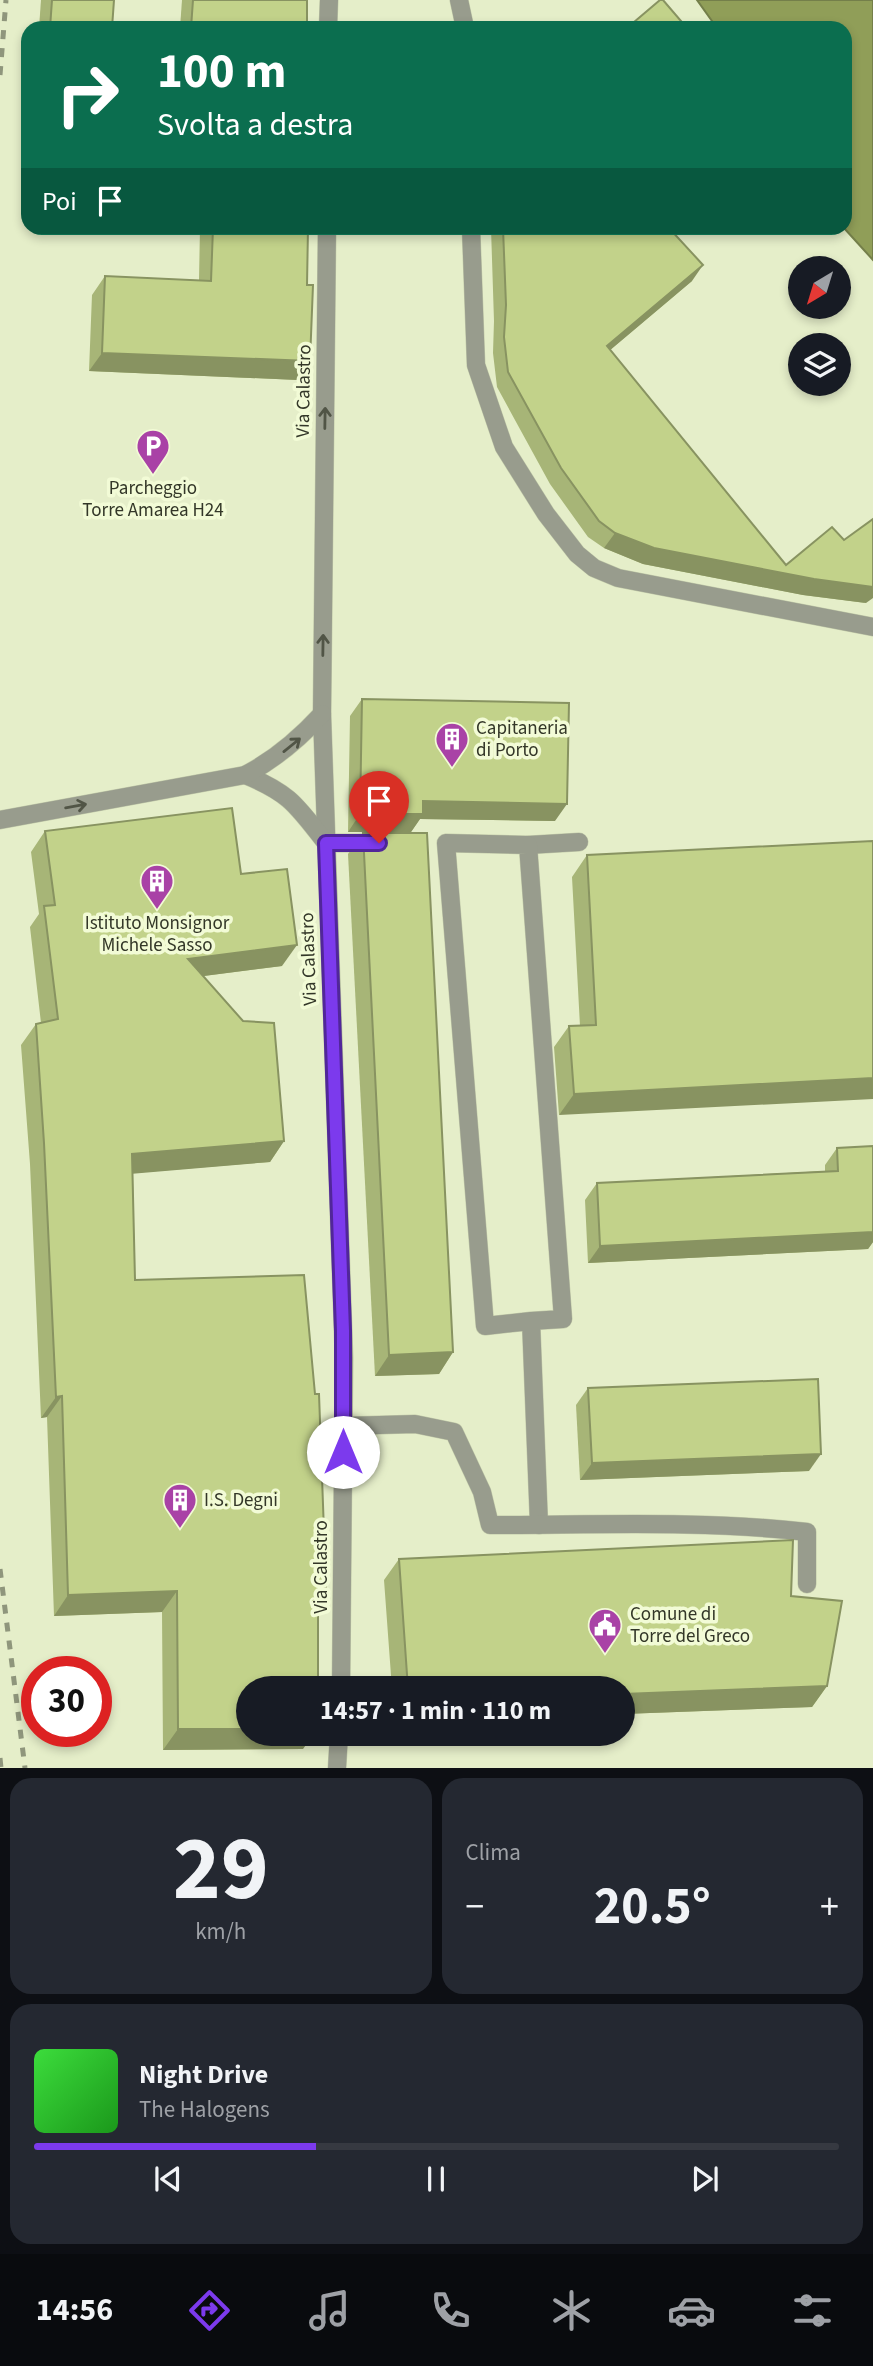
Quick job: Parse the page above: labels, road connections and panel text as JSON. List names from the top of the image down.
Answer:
{
  "streets": {
    "street": ["Via Calastro"]
  },
  "places": {
    "parking": ["Parcheggio Torre Amarea H24"],
    "building": ["Capitaneria di Porto", "Istituto Monsignor Michele Sasso", "I.S. Degni"],
    "public building": ["Comune di Torre del Greco"]
  },
  "north": "bottom left",
  "page": {
    "turn": ["100 m", "Svolta a destra"],
    "then": "Poi",
    "limit": "30",
    "trip": "14:57 · 1 min · 110 m",
    "tile": [
      ["29", "km/h"],
      "Clima"
    ],
    "heat": ["−", "20.5°", "+"],
    "song": ["Night Drive", "The Halogens"],
    "tabs": "14:56"
  }
}
